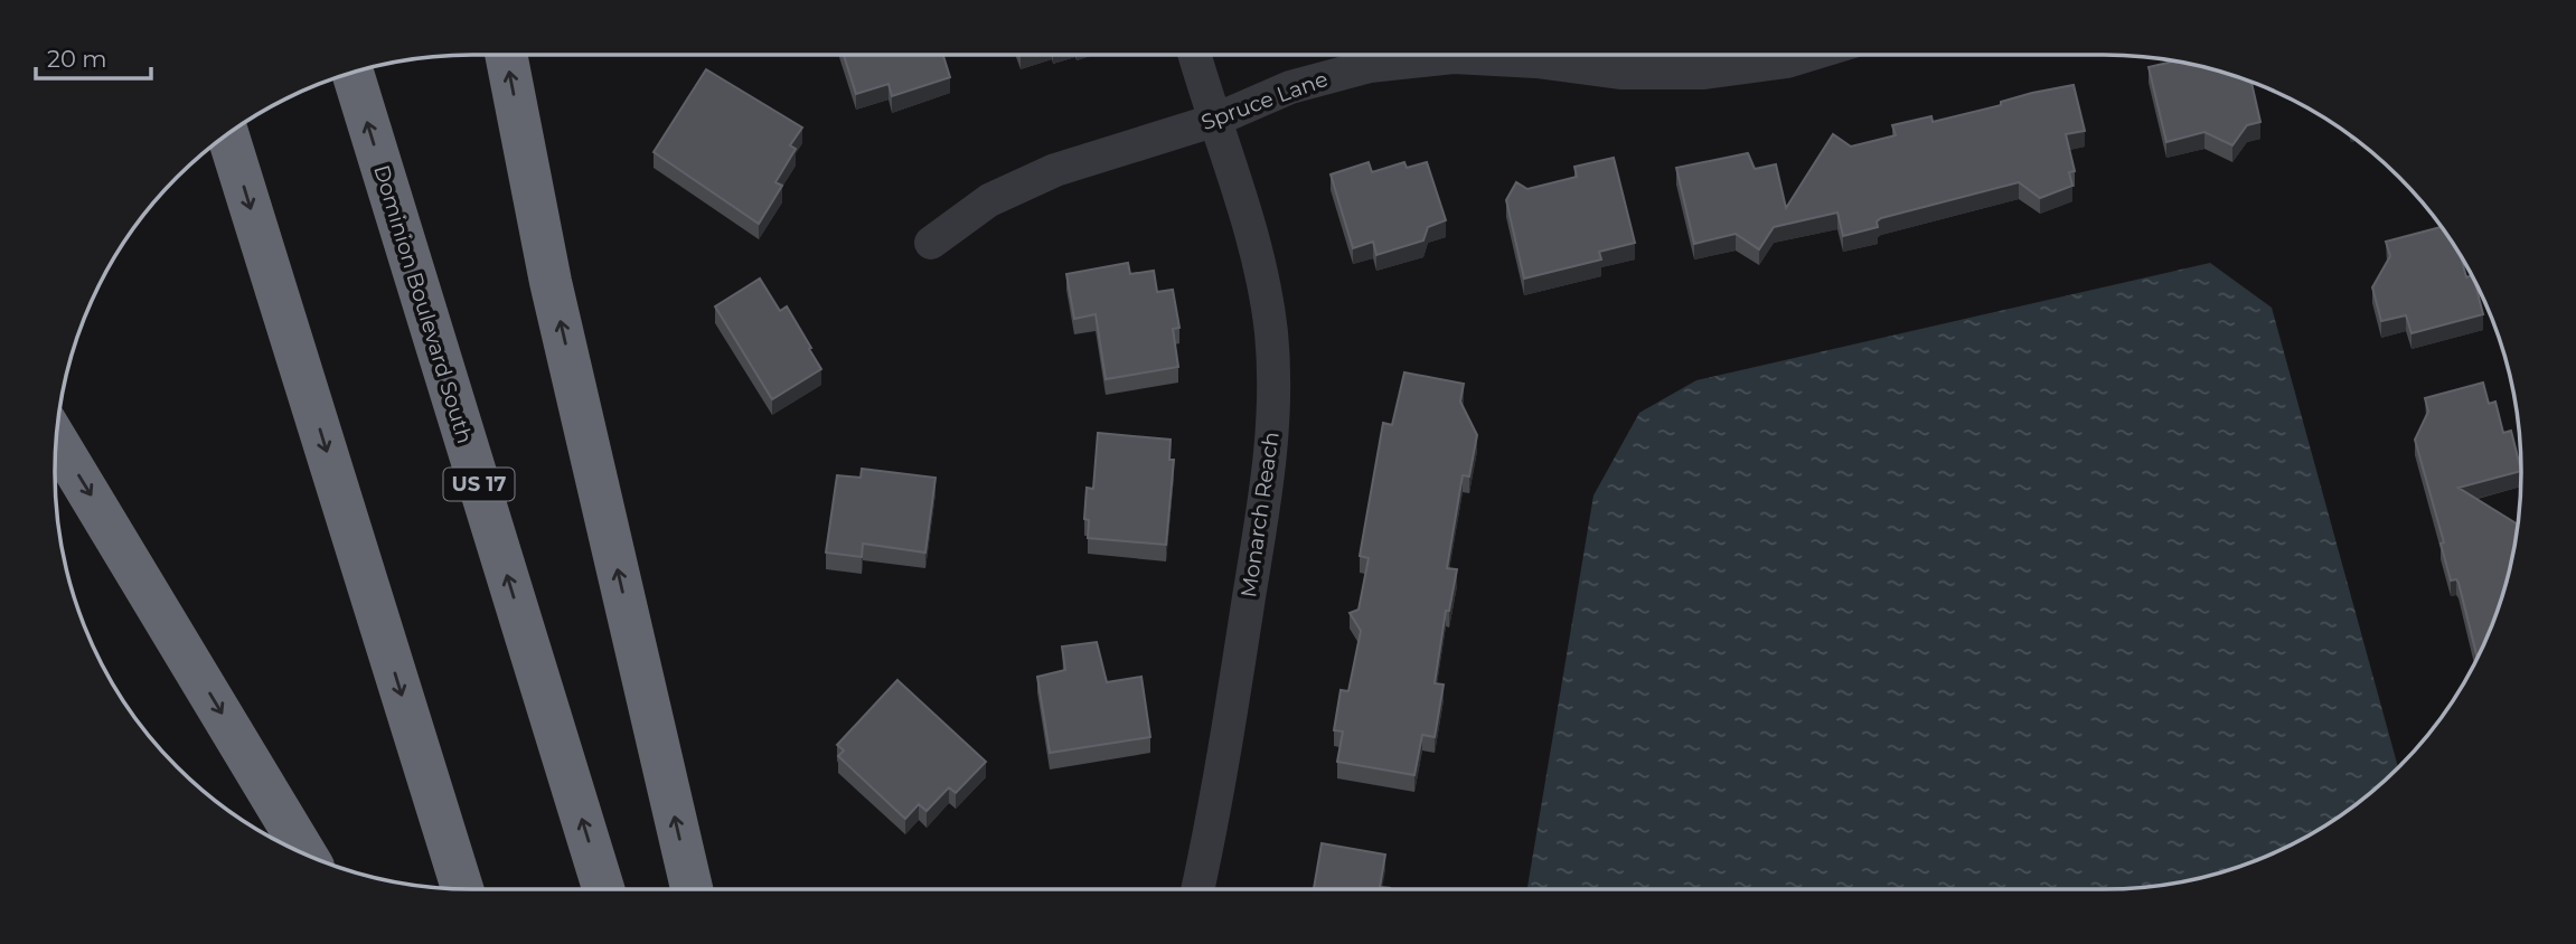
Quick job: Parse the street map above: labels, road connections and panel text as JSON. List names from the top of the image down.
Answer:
{
  "streets": {
    "highway": ["Dominion Boulevard South", "US 17"],
    "street": ["Spruce Lane", "Monarch Reach"]
  },
  "crossings": [
    ["Spruce Lane", "Monarch Reach"]
  ],
  "scale_bar": "20 m"
}
